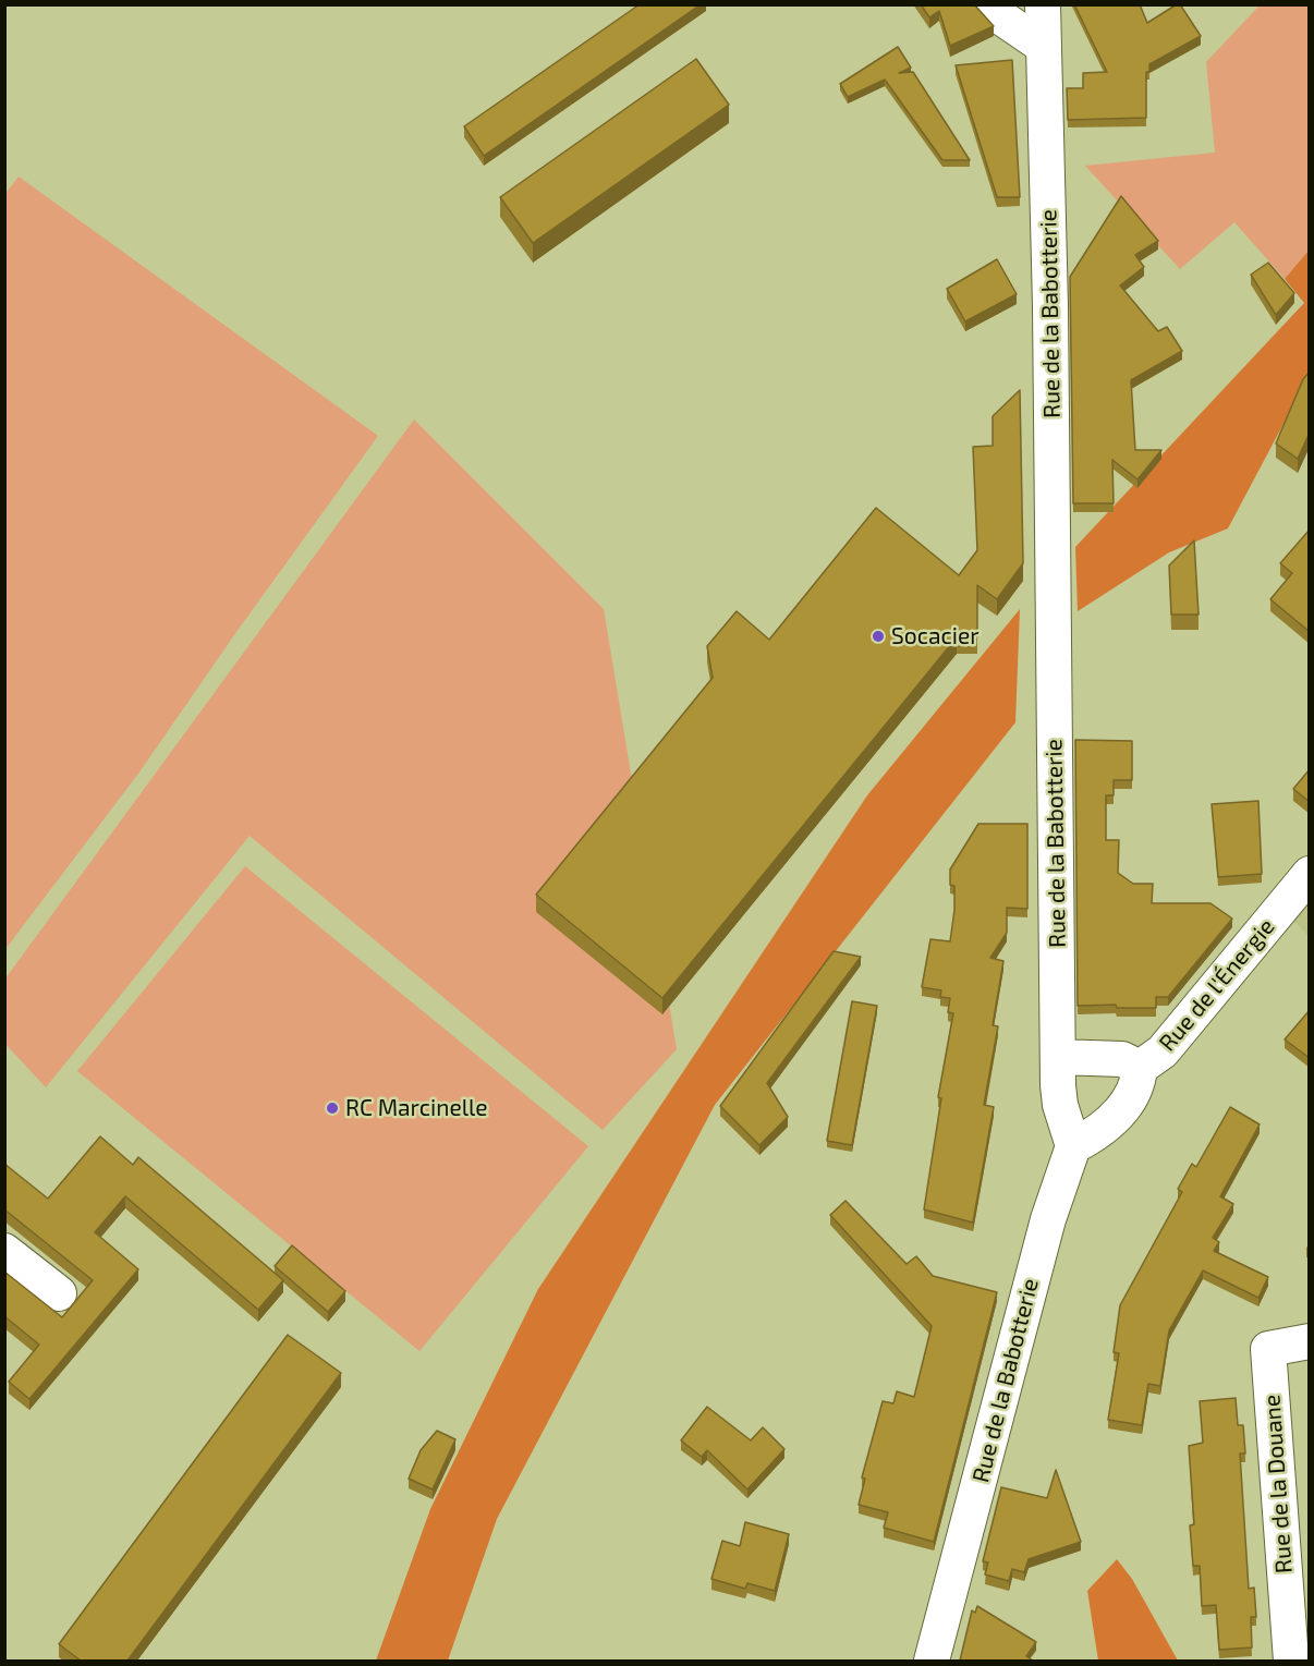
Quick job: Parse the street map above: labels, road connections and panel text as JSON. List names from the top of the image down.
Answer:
{
  "streets": {
    "street": ["Rue de la Babotterie", "Rue de l'Énergie", "Rue de la Douane"]
  },
  "crossings": [
    ["Rue de la Babotterie", "Rue de l'Énergie"]
  ],
  "places": ["Socacier", "RC Marcinelle"]
}
